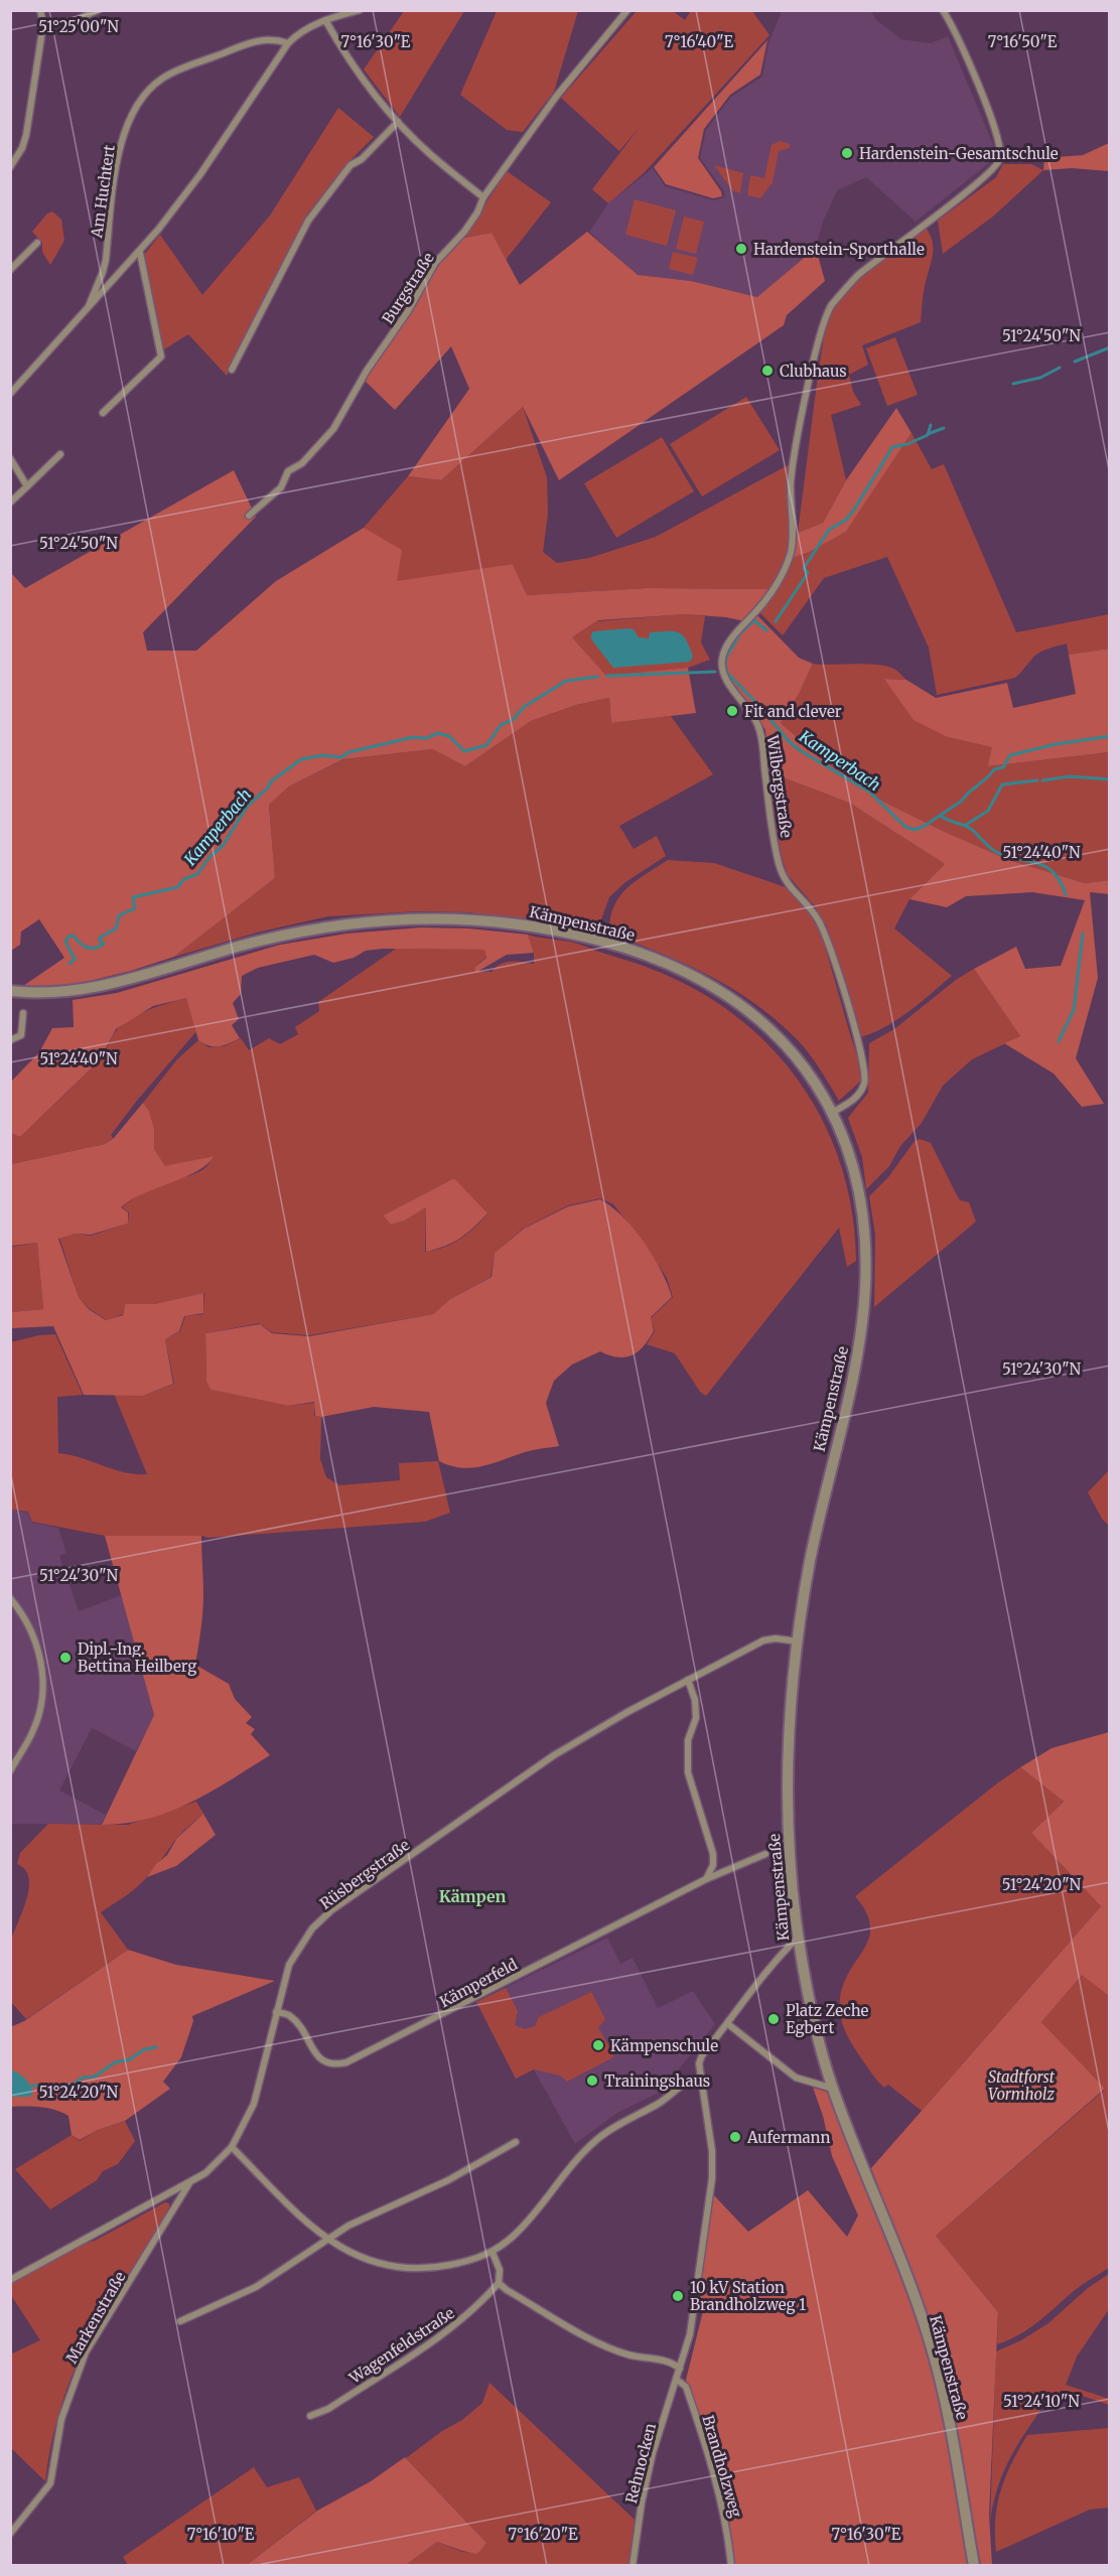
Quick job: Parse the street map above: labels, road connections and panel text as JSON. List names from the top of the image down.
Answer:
{
  "streets": {
    "street": [
      "Am Huchtert",
      "Burgstraße",
      "Wilbergstraße",
      "Kämpenstraße",
      "Rüsbergstraße",
      "Kämperfeld",
      "Markenstraße",
      "Wagenfeldstraße",
      "Rehnocken",
      "Brandholzweg"
    ]
  },
  "crossings": [
    ["Wilbergstraße", "Kämpenstraße"],
    ["Kämpenstraße", "Rüsbergstraße"],
    ["Rüsbergstraße", "Kämperfeld"],
    ["Rüsbergstraße", "Markenstraße"],
    ["Rehnocken", "Brandholzweg"]
  ],
  "districts": ["Kämpen"],
  "water": ["Kamperbach"],
  "parks": ["Stadtforst Vormholz"],
  "places": [
    "Hardenstein-Gesamtschule",
    "Hardenstein-Sporthalle",
    "Clubhaus",
    "Fit and clever",
    "Dipl.-Ing. Bettina Heilberg",
    "Platz Zeche Egbert",
    "Kämpenschule",
    "Trainingshaus",
    "Aufermann",
    "10 kV Station Brandholzweg 1"
  ],
  "coordinates": [
    "51°25'00\"N",
    "7°16'40\"E",
    "7°16'50\"E",
    "7°16'30\"E",
    "51°24'50\"N",
    "51°24'40\"N",
    "51°24'30\"N",
    "51°24'20\"N",
    "51°24'10\"N",
    "7°16'10\"E",
    "7°16'20\"E"
  ]
}
